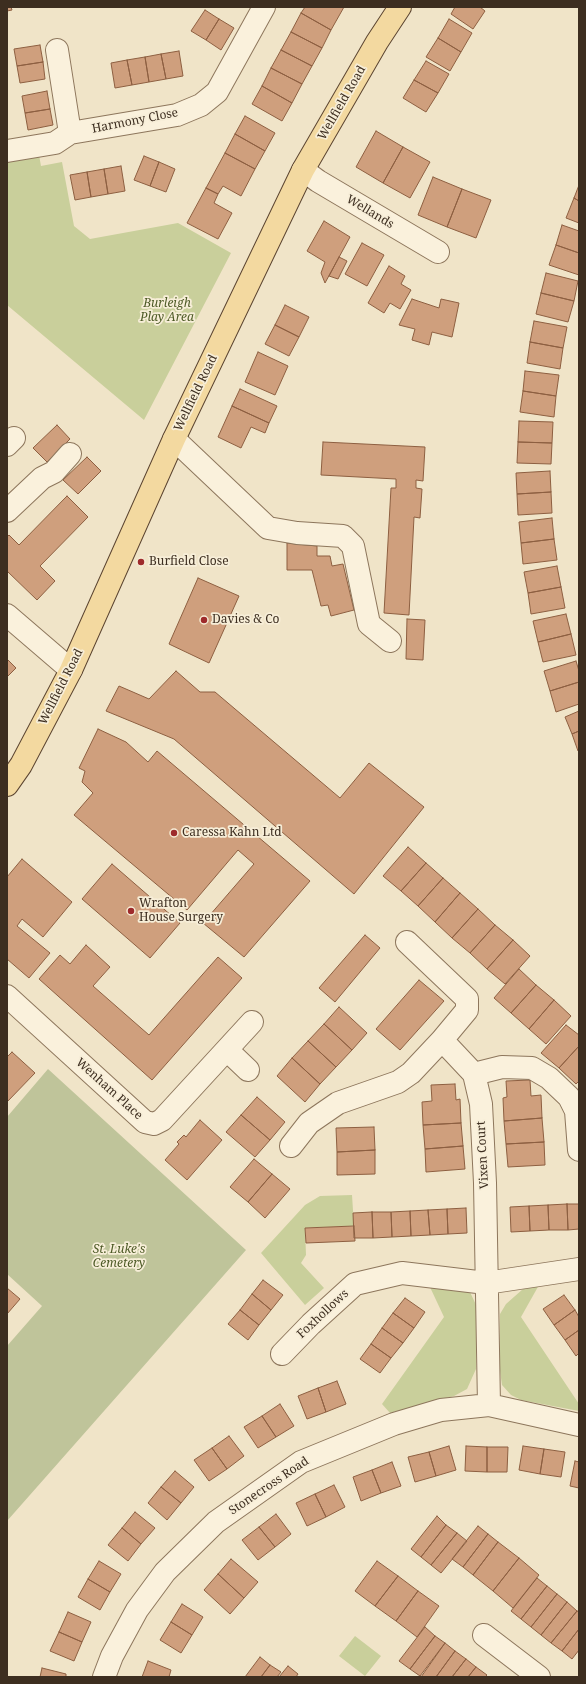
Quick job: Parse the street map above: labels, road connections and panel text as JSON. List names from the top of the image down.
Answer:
{
  "streets": {
    "main road": ["Wellfield Road"],
    "street": [
      "Harmony Close",
      "Wellands",
      "Wenham Place",
      "Vixen Court",
      "Foxhollows",
      "Stonecross Road"
    ]
  },
  "crossings": [
    ["Wellfield Road", "Wellands"],
    ["Vixen Court", "Foxhollows"]
  ],
  "parks": ["Burleigh Play Area", "St. Luke's Cemetery"],
  "places": [
    "Burfield Close",
    "Davies & Co",
    "Caressa Kahn Ltd",
    "Wrafton House Surgery"
  ]
}
